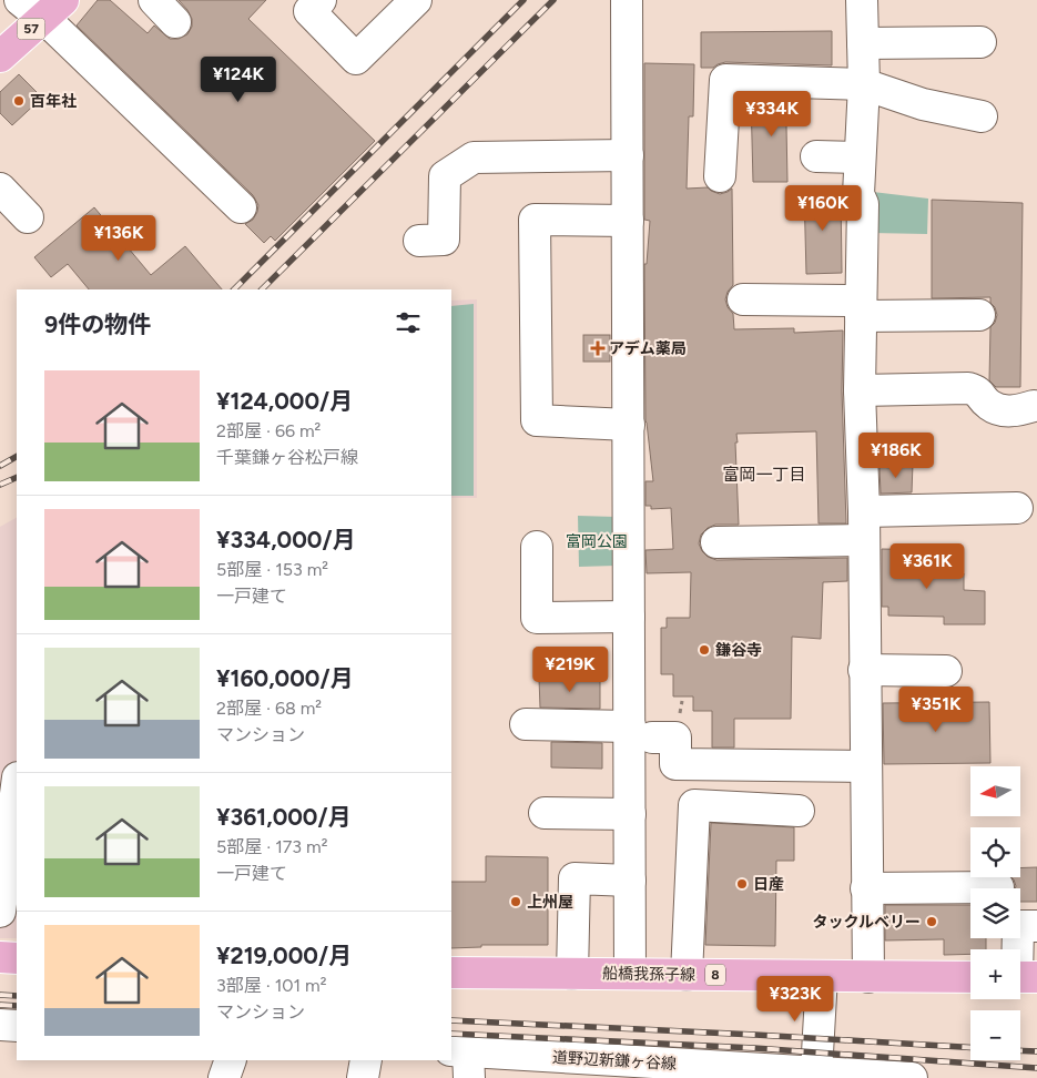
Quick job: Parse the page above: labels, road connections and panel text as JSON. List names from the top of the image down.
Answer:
{
  "streets": {
    "main road": ["57", "船橋我孫子線", "8"],
    "street": ["道野辺新鎌ヶ谷線"]
  },
  "districts": ["富岡一丁目"],
  "parks": ["富岡公園"],
  "places": {
    "other": [
      "百年社",
      "鎌谷寺",
      "日産",
      "上州屋",
      "タックルベリー"
    ],
    "health": ["アデム薬局"]
  },
  "north": "left",
  "page": {
    "price": [
      "¥124K",
      "¥334K",
      "¥160K",
      "¥136K",
      "¥186K",
      "¥361K",
      "¥219K",
      "¥351K",
      "¥323K"
    ],
    "heading": "9件の物件",
    "list": [
      {
        "name": "¥124,000/月",
        "note": "2部屋 · 66 m² · 千葉鎌ヶ谷松戸線"
      },
      {
        "name": "¥334,000/月",
        "note": "5部屋 · 153 m² · 一戸建て"
      },
      {
        "name": "¥160,000/月",
        "note": "2部屋 · 68 m² · マンション"
      },
      {
        "name": "¥361,000/月",
        "note": "5部屋 · 173 m² · 一戸建て"
      },
      {
        "name": "¥219,000/月",
        "note": "3部屋 · 101 m² · マンション"
      }
    ],
    "map_buttons": ["+", "−"]
  }
}
